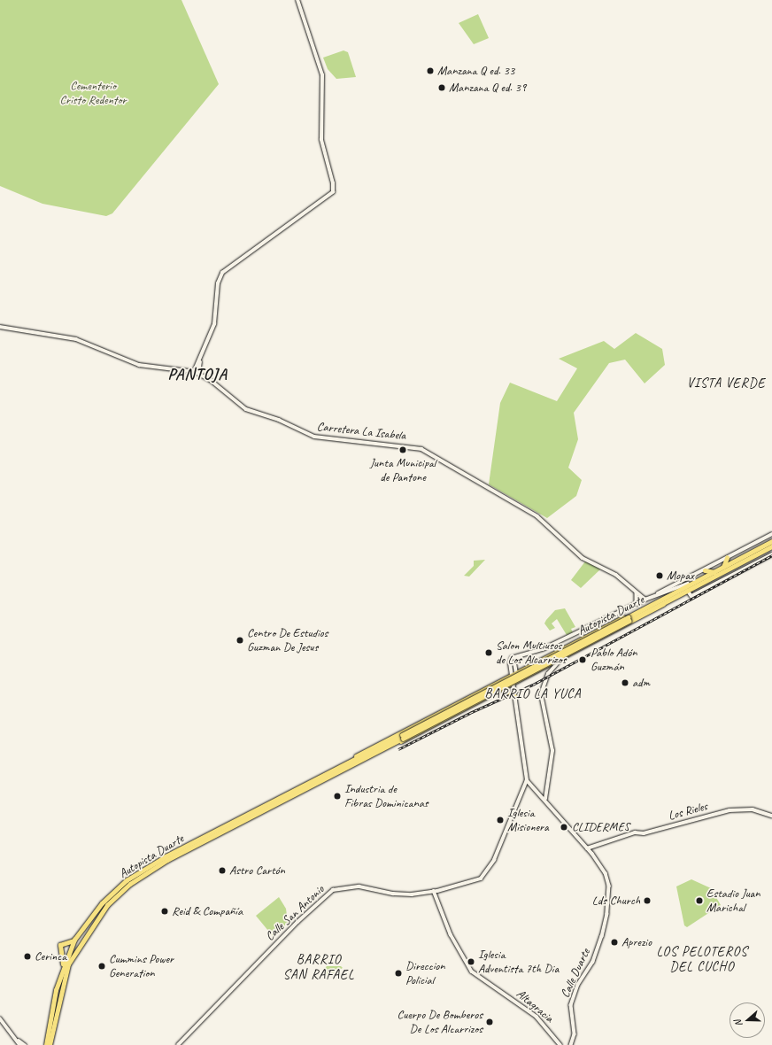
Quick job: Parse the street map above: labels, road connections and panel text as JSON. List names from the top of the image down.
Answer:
{
  "streets": {
    "highway": ["Autopista Duarte"],
    "street": [
      "Carretera La Isabela",
      "Los Rieles",
      "Calle San Antonio",
      "Calle Duarte",
      "Altagracia"
    ]
  },
  "crossings": [
    ["Los Rieles", "Calle Duarte"],
    ["Calle San Antonio", "Calle Duarte"],
    ["Calle San Antonio", "Altagracia"]
  ],
  "districts": [
    "PANTOJA",
    "VISTA VERDE",
    "BARRIO LA YUCA",
    "LOS PELOTEROS DEL CUCHO",
    "BARRIO SAN RAFAEL"
  ],
  "parks": ["Cementerio Cristo Redentor"],
  "places": [
    "Manzana Q ed. 33",
    "Manzana Q ed. 39",
    "Junta Municipal de Pantone",
    "Mopax",
    "Centro De Estudios Guzman De Jesus",
    "Salon Multiusos de Los Alcarrizos",
    "Pablo Adón Guzmán",
    "adm",
    "Industria de Fibras Dominicanas",
    "Iglesia Misionera",
    "CLIDERMES",
    "Astro Cartón",
    "Lds Church",
    "Estadio Juan Marichal",
    "Reid & Compañía",
    "Aprezio",
    "Cerinca",
    "Iglesia Adventista 7th Dia",
    "Cummins Power Generation",
    "Direccion Policial",
    "Cuerpo De Bomberos De Los Alcarrizos"
  ],
  "north": "left"
}
